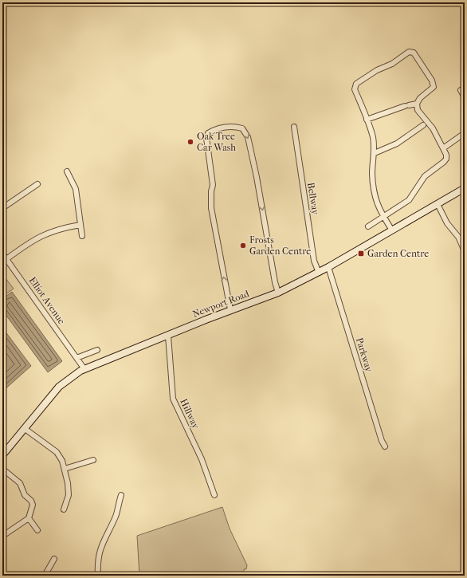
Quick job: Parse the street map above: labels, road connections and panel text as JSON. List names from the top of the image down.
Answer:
{
  "streets": {
    "street": [
      "Bellway",
      "Elliot Avenue",
      "Newport Road",
      "Parkway",
      "Hillway"
    ]
  },
  "crossings": [
    ["Bellway", "Newport Road"],
    ["Elliot Avenue", "Newport Road"],
    ["Newport Road", "Parkway"],
    ["Newport Road", "Hillway"]
  ],
  "places": {
    "other": ["Oak Tree Car Wash", "Frosts Garden Centre"],
    "transit": ["Garden Centre"]
  }
}
